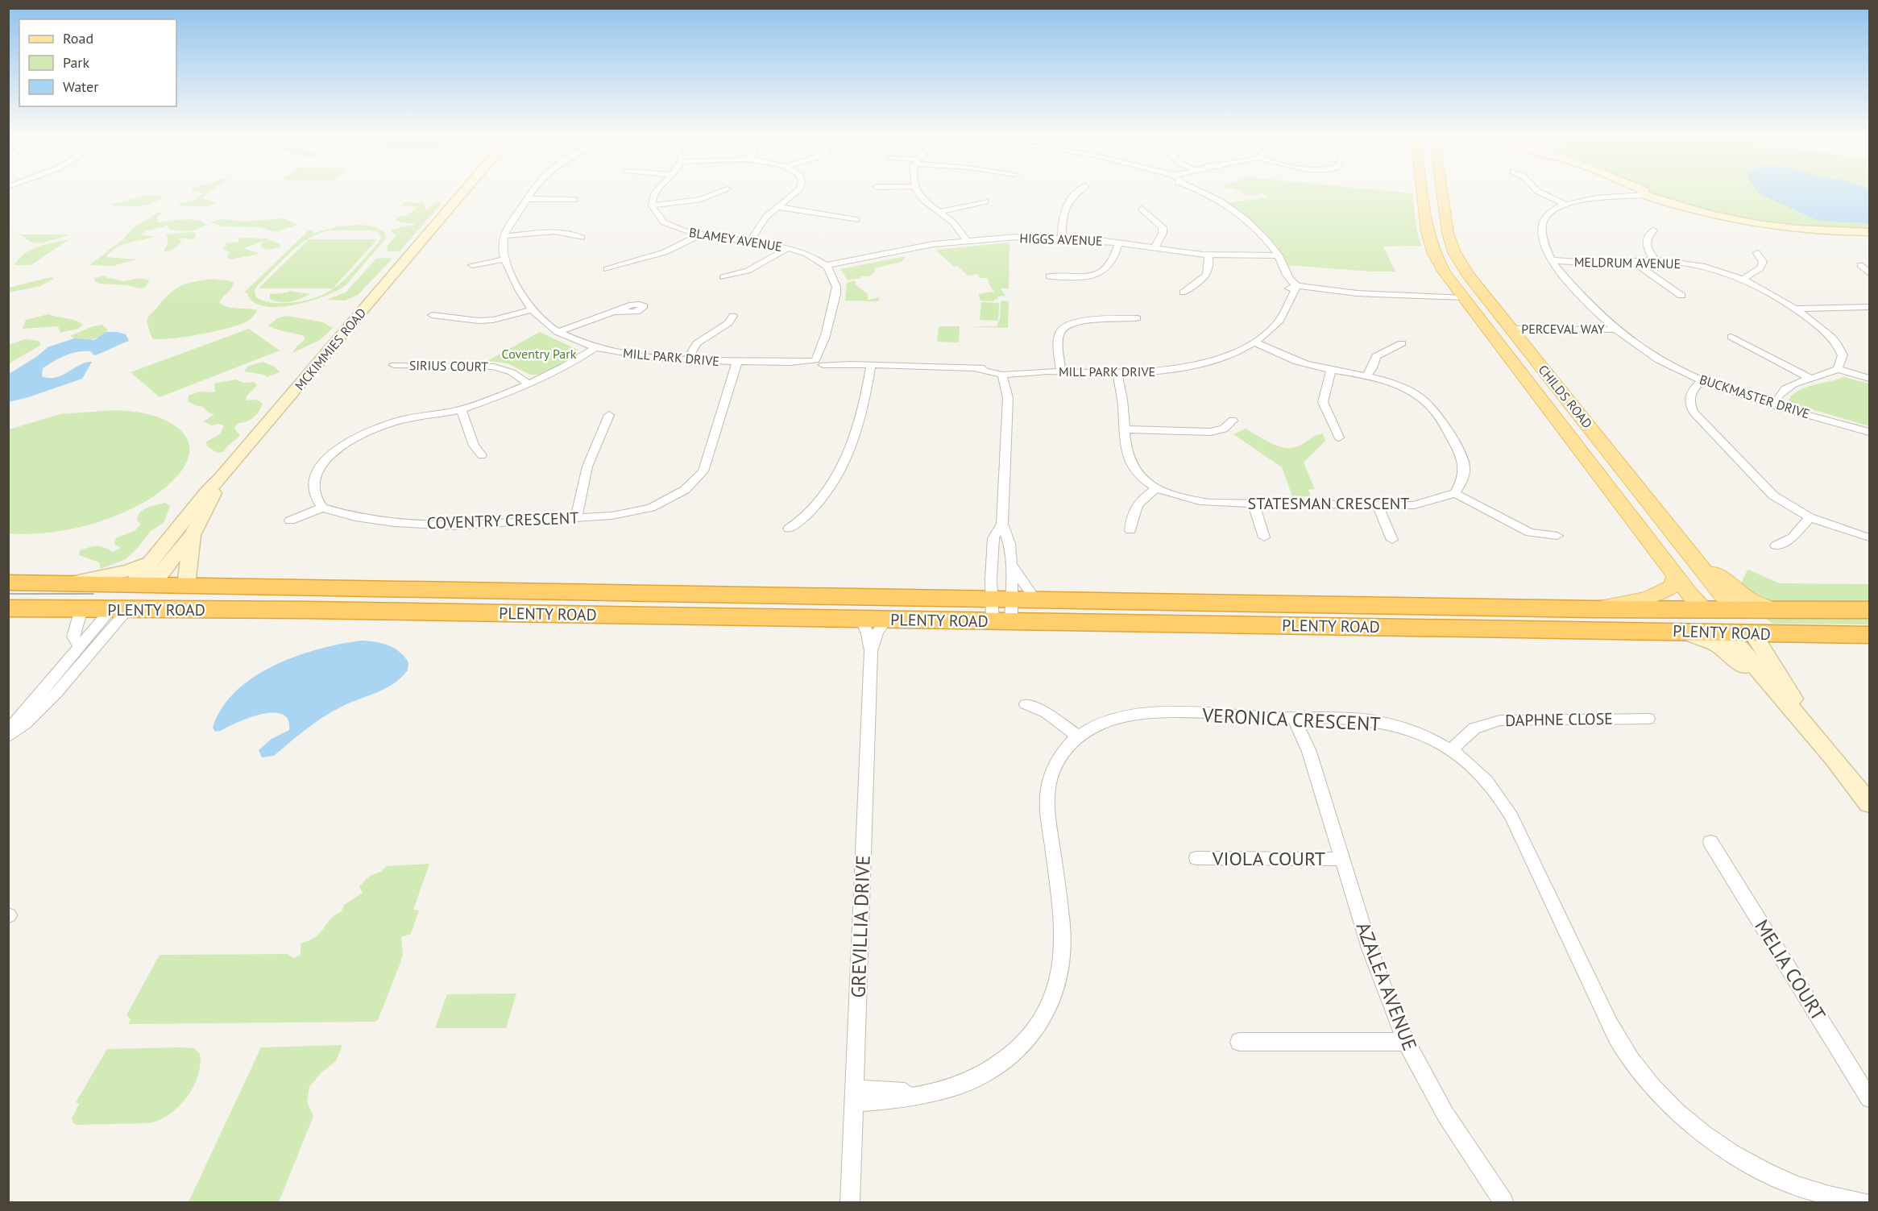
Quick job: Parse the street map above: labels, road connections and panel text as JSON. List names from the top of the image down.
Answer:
{
  "streets": {
    "highway": ["MCKIMMIES ROAD", "CHILDS ROAD", "PLENTY ROAD"],
    "street": [
      "BLAMEY AVENUE",
      "HIGGS AVENUE",
      "MELDRUM AVENUE",
      "PERCEVAL WAY",
      "MILL PARK DRIVE",
      "SIRIUS COURT",
      "BUCKMASTER DRIVE",
      "STATESMAN CRESCENT",
      "COVENTRY CRESCENT",
      "VERONICA CRESCENT",
      "DAPHNE CLOSE",
      "VIOLA COURT",
      "GREVILLIA DRIVE",
      "MELIA COURT",
      "AZALEA AVENUE"
    ]
  },
  "crossings": [
    ["BLAMEY AVENUE", "HIGGS AVENUE"],
    ["MELDRUM AVENUE", "BUCKMASTER DRIVE"],
    ["PERCEVAL WAY", "CHILDS ROAD"],
    ["PERCEVAL WAY", "BUCKMASTER DRIVE"],
    ["MCKIMMIES ROAD", "PLENTY ROAD"],
    ["MILL PARK DRIVE", "STATESMAN CRESCENT"],
    ["MILL PARK DRIVE", "COVENTRY CRESCENT"],
    ["CHILDS ROAD", "PLENTY ROAD"],
    ["PLENTY ROAD", "GREVILLIA DRIVE"],
    ["VERONICA CRESCENT", "DAPHNE CLOSE"],
    ["VERONICA CRESCENT", "GREVILLIA DRIVE"],
    ["VERONICA CRESCENT", "AZALEA AVENUE"],
    ["VIOLA COURT", "AZALEA AVENUE"]
  ],
  "parks": ["Coventry Park"],
  "legend": ["Road", "Park", "Water"]
}
